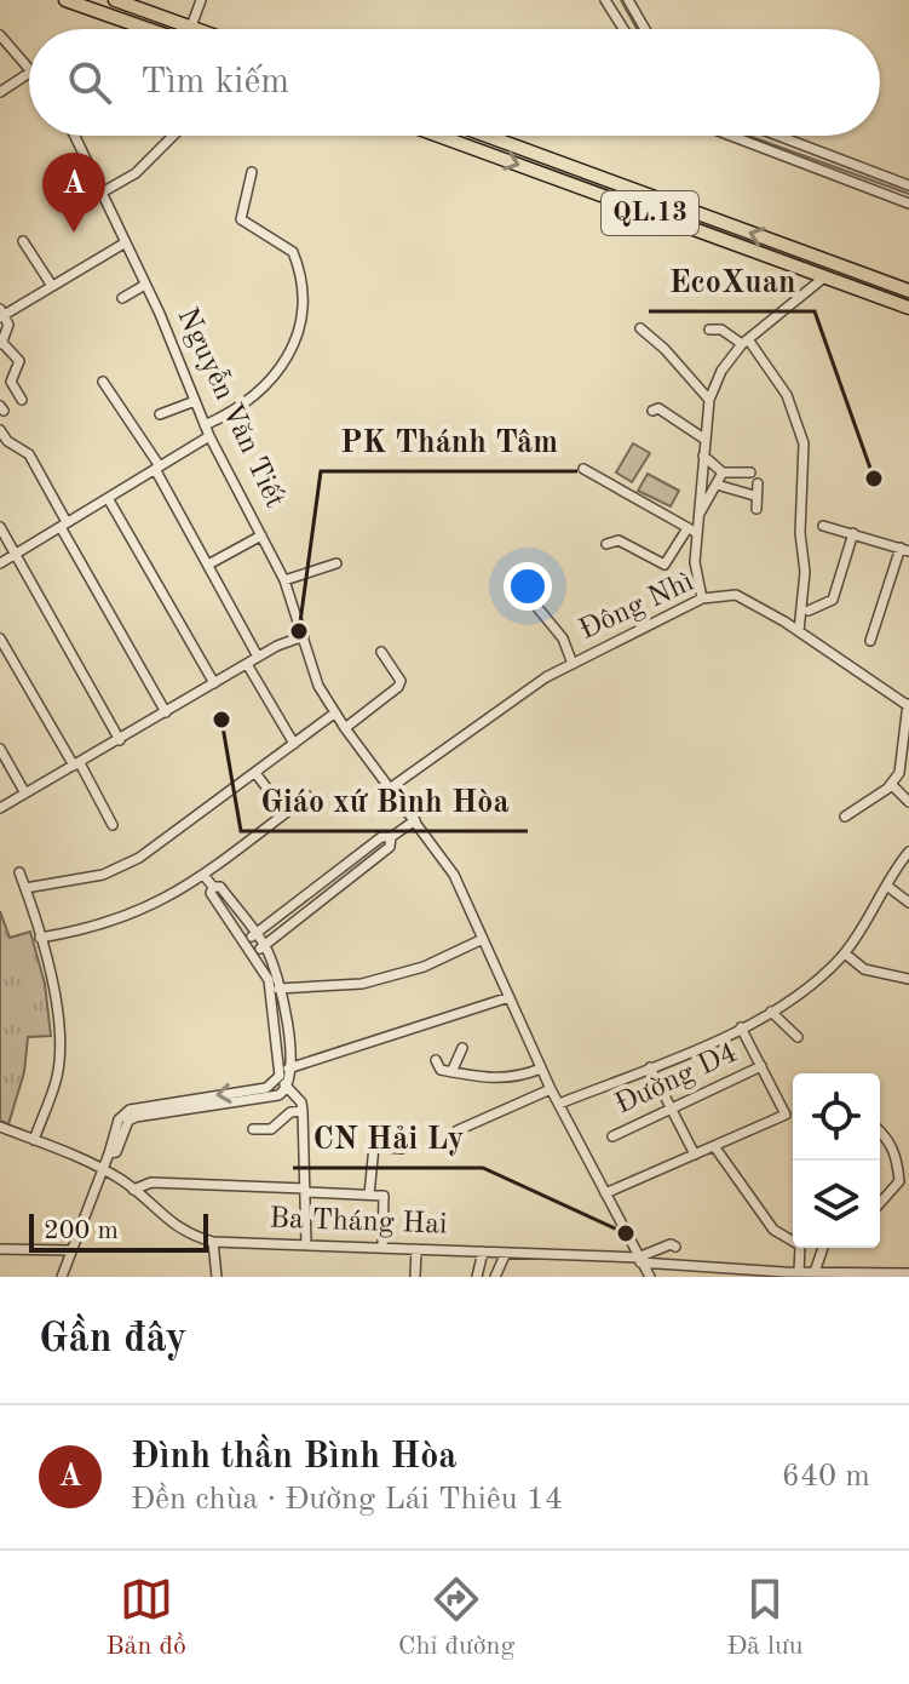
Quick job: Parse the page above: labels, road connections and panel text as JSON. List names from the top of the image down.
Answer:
{
  "streets": {
    "highway": ["QL.13"],
    "street": [
      "Nguyễn Văn Tiết",
      "Đông Nhì",
      "Đường D4",
      "Ba Tháng Hai"
    ]
  },
  "crossings": [
    ["Nguyễn Văn Tiết", "Đông Nhì"],
    ["Nguyễn Văn Tiết", "Ba Tháng Hai"]
  ],
  "places": [
    "EcoXuan",
    "PK Thánh Tâm",
    "Giáo xứ Bình Hòa",
    "CN Hải Ly"
  ],
  "scale_bar": "200 m",
  "page": {
    "search": "Tìm kiếm",
    "pins": "A",
    "scale": "200 m",
    "heading": "Gần đây",
    "list": [
      {
        "mark": "A",
        "name": "Đình thần Bình Hòa",
        "note": "Đền chùa · Đường Lái Thiêu 14",
        "value": "640 m"
      }
    ],
    "nav": ["Bản đồ", "Chỉ đường", "Đã lưu"]
  }
}
